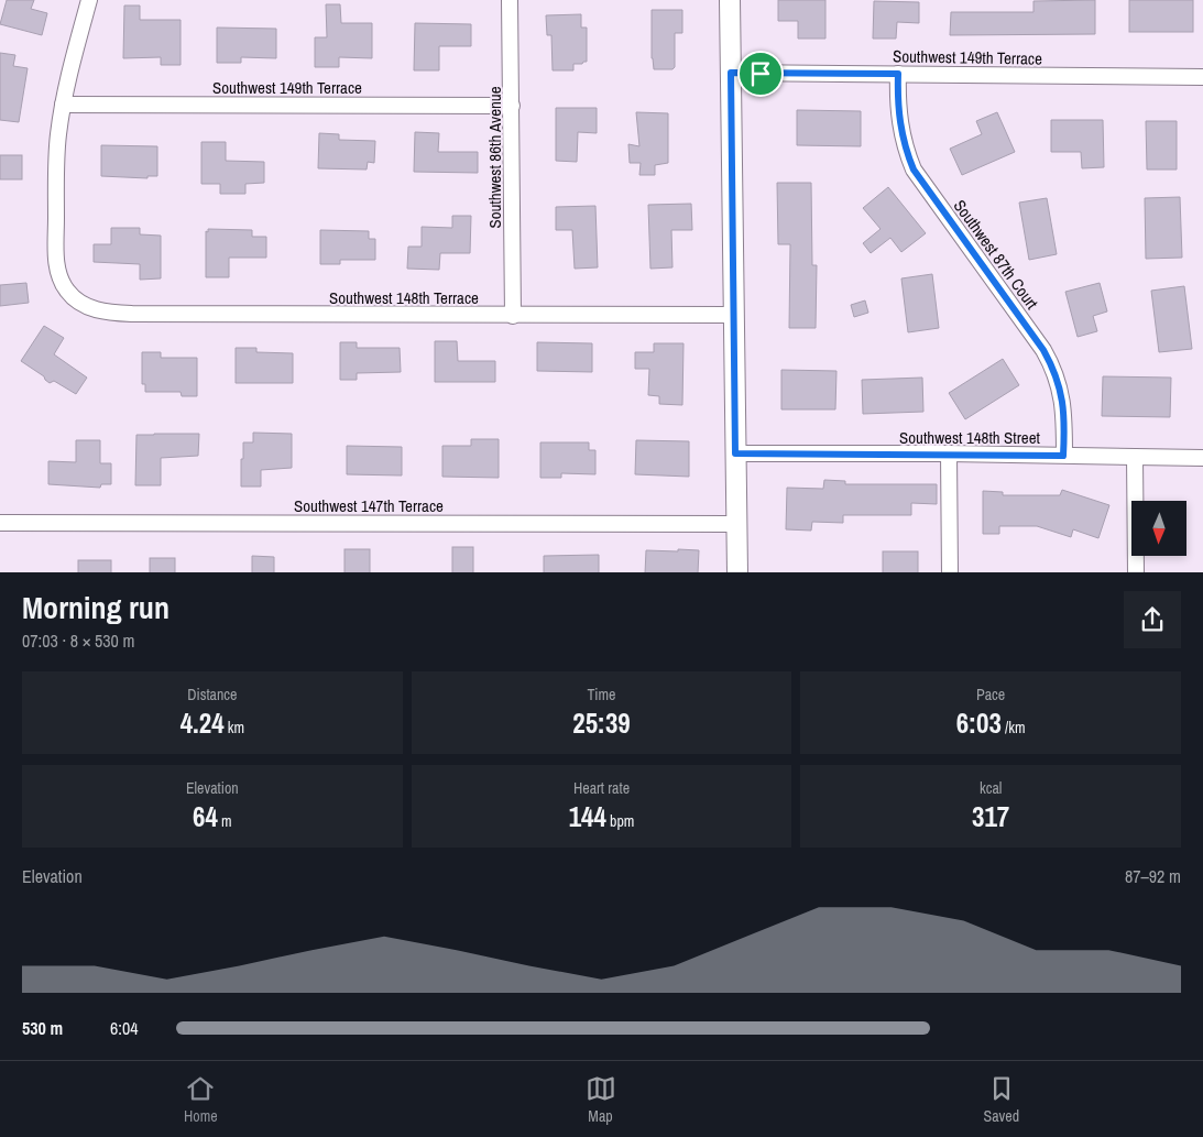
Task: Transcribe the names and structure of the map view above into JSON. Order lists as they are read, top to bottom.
{
  "streets": {
    "street": [
      "Southwest 149th Terrace",
      "Southwest 86th Avenue",
      "Southwest 87th Court",
      "Southwest 148th Terrace",
      "Southwest 148th Street",
      "Southwest 147th Terrace"
    ]
  },
  "crossings": [
    ["Southwest 149th Terrace", "Southwest 86th Avenue"],
    ["Southwest 149th Terrace", "Southwest 87th Court"],
    ["Southwest 149th Terrace", "Southwest 148th Terrace"],
    ["Southwest 86th Avenue", "Southwest 148th Terrace"],
    ["Southwest 87th Court", "Southwest 148th Street"]
  ],
  "north": "bottom",
  "page": {
    "heading": ["Morning run", "07:03 · 8 × 530 m"],
    "stats": [
      ["Distance", "4.24 km"],
      ["Time", "25:39"],
      ["Pace", "6:03 /km"],
      ["Elevation", "64 m"],
      ["Heart rate", "144 bpm"],
      ["kcal", "317"]
    ],
    "chart": ["Elevation", "87–92 m"],
    "list": [
      {
        "name": "530 m",
        "note": "6:04"
      }
    ],
    "tabs": ["Home", "Map", "Saved"]
  }
}
